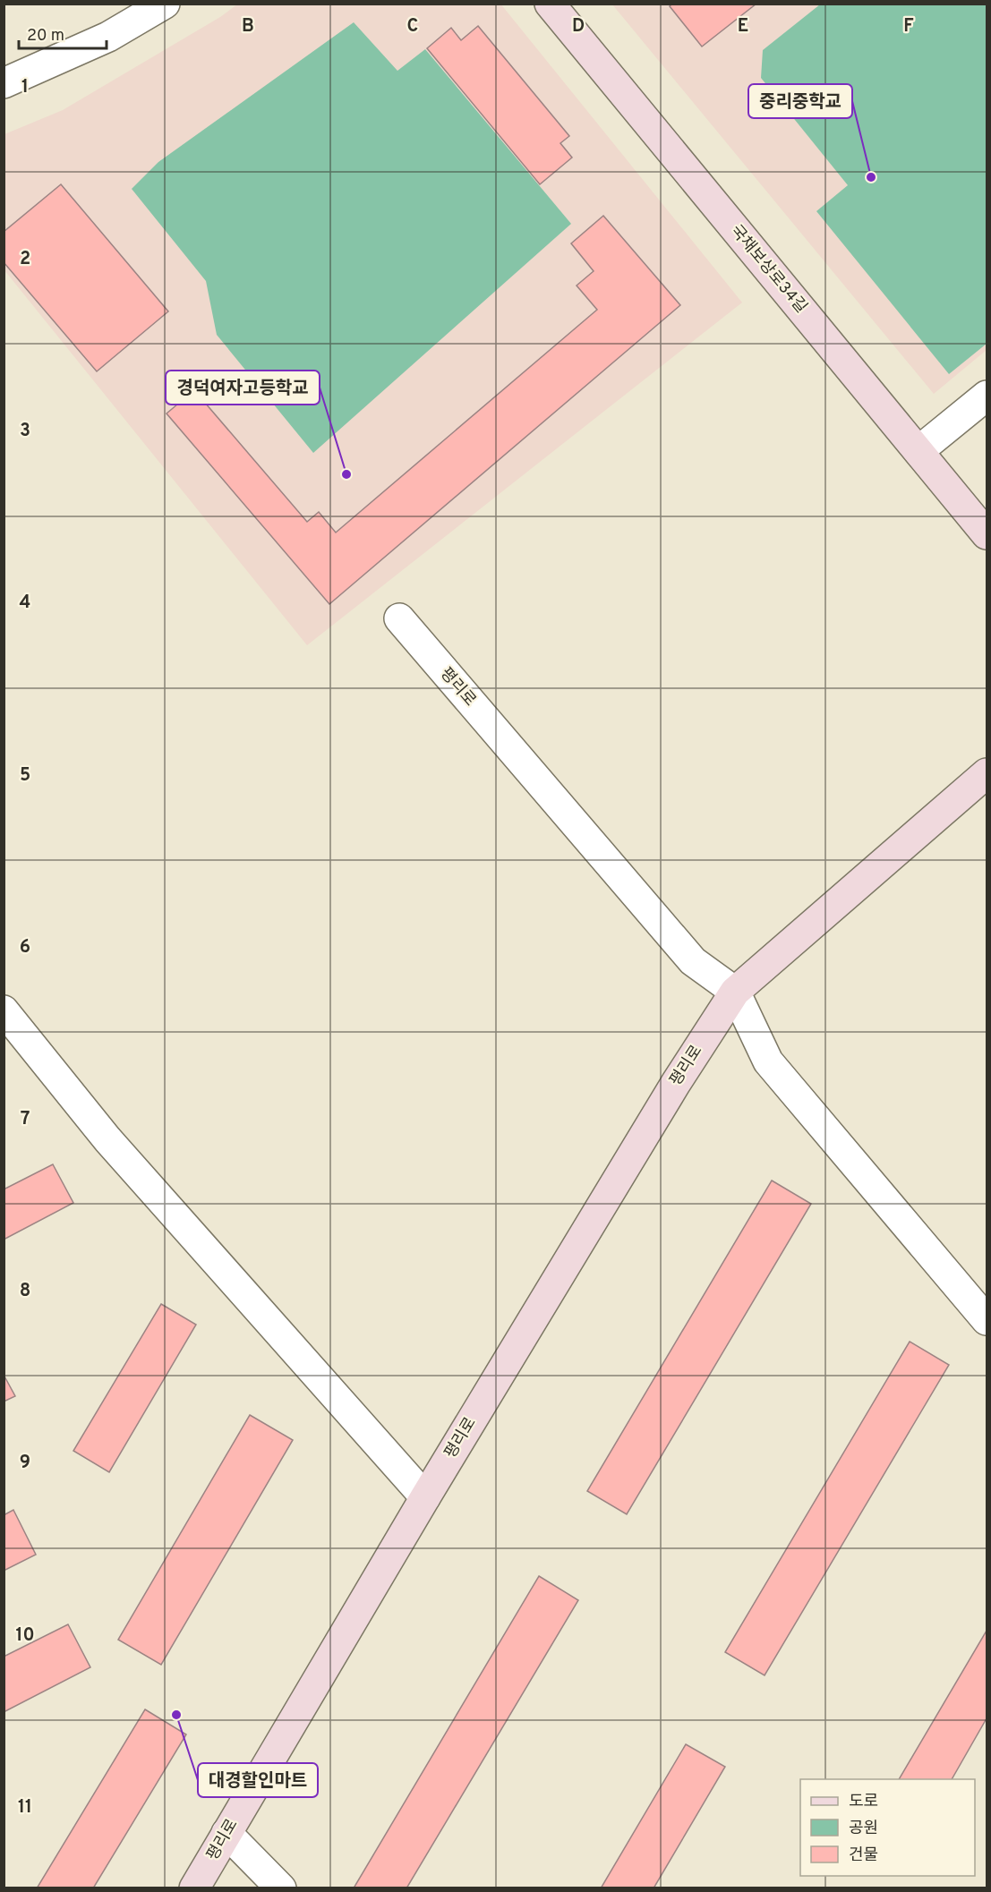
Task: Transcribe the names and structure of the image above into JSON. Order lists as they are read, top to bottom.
{
  "streets": {
    "main road": ["국채보상로34길", "평리로"]
  },
  "places": ["중리중학교", "경덕여자고등학교", "대경할인마트"],
  "legend": ["도로", "공원", "건물"],
  "scale_bar": "20 m",
  "grid": {
    "columns": [
      "B",
      "C",
      "D",
      "E",
      "F"
    ],
    "rows": [
      "1",
      "2",
      "3",
      "4",
      "5",
      "6",
      "7",
      "8",
      "9",
      "10",
      "11"
    ]
  }
}
